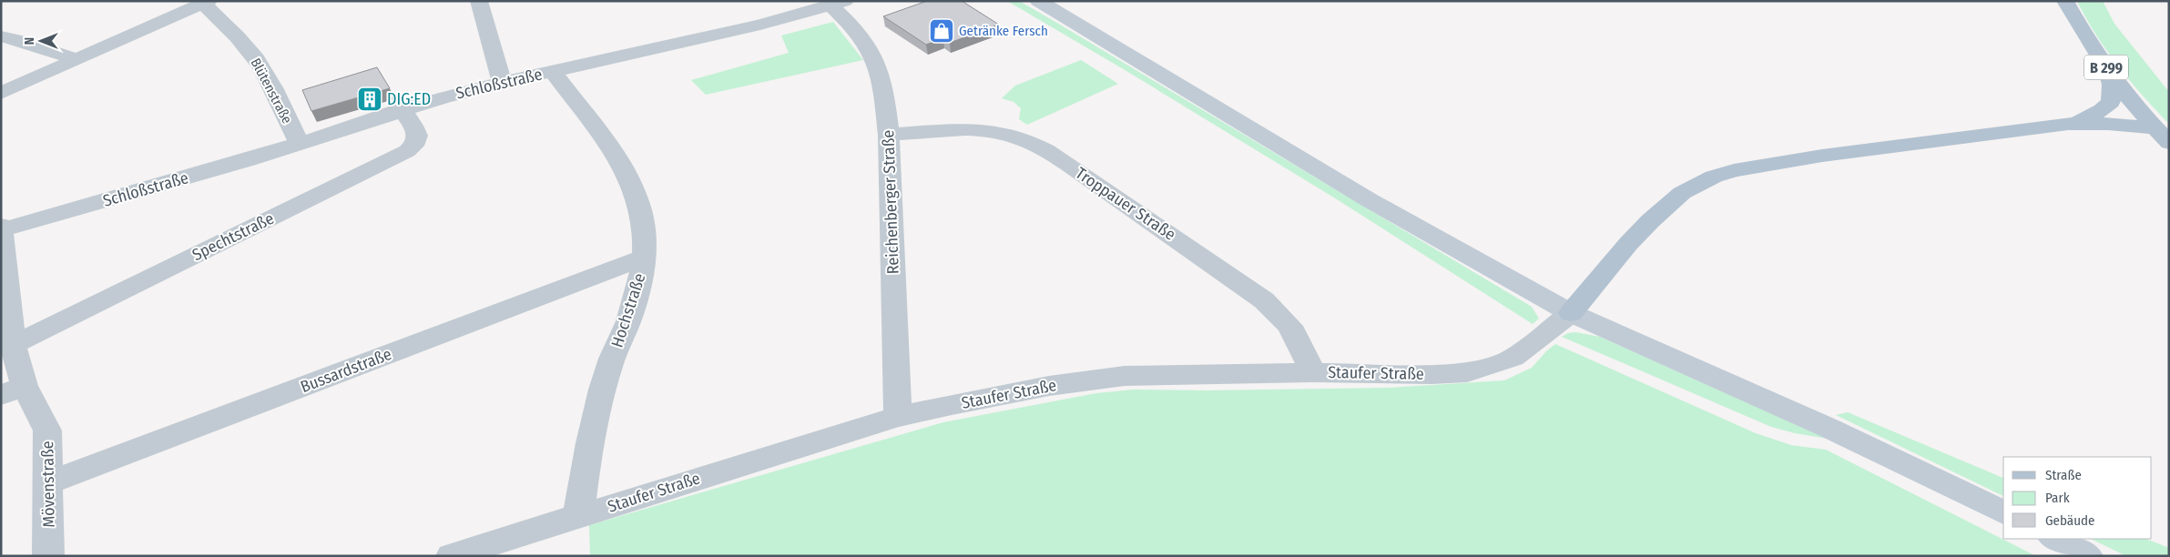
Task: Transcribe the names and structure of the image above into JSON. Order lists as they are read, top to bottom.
{
  "streets": {
    "main road": ["B 299"],
    "street": [
      "Schloßstraße",
      "Blütenstraße",
      "Reichenberger Straße",
      "Troppauer Straße",
      "Spechtstraße",
      "Hochstraße",
      "Bussardstraße",
      "Staufer Straße",
      "Mövenstraße"
    ]
  },
  "crossings": [
    ["Schloßstraße", "Blütenstraße"],
    ["Schloßstraße", "Reichenberger Straße"],
    ["Schloßstraße", "Spechtstraße"],
    ["Schloßstraße", "Hochstraße"],
    ["Schloßstraße", "Mövenstraße"],
    ["Reichenberger Straße", "Troppauer Straße"],
    ["Reichenberger Straße", "Staufer Straße"],
    ["Troppauer Straße", "Staufer Straße"],
    ["Spechtstraße", "Mövenstraße"],
    ["Hochstraße", "Bussardstraße"],
    ["Hochstraße", "Staufer Straße"],
    ["Bussardstraße", "Mövenstraße"]
  ],
  "places": {
    "shop": ["Getränke Fersch"],
    "building": ["DIG:ED"]
  },
  "legend": ["Straße", "Park", "Gebäude"],
  "north": "left"
}
